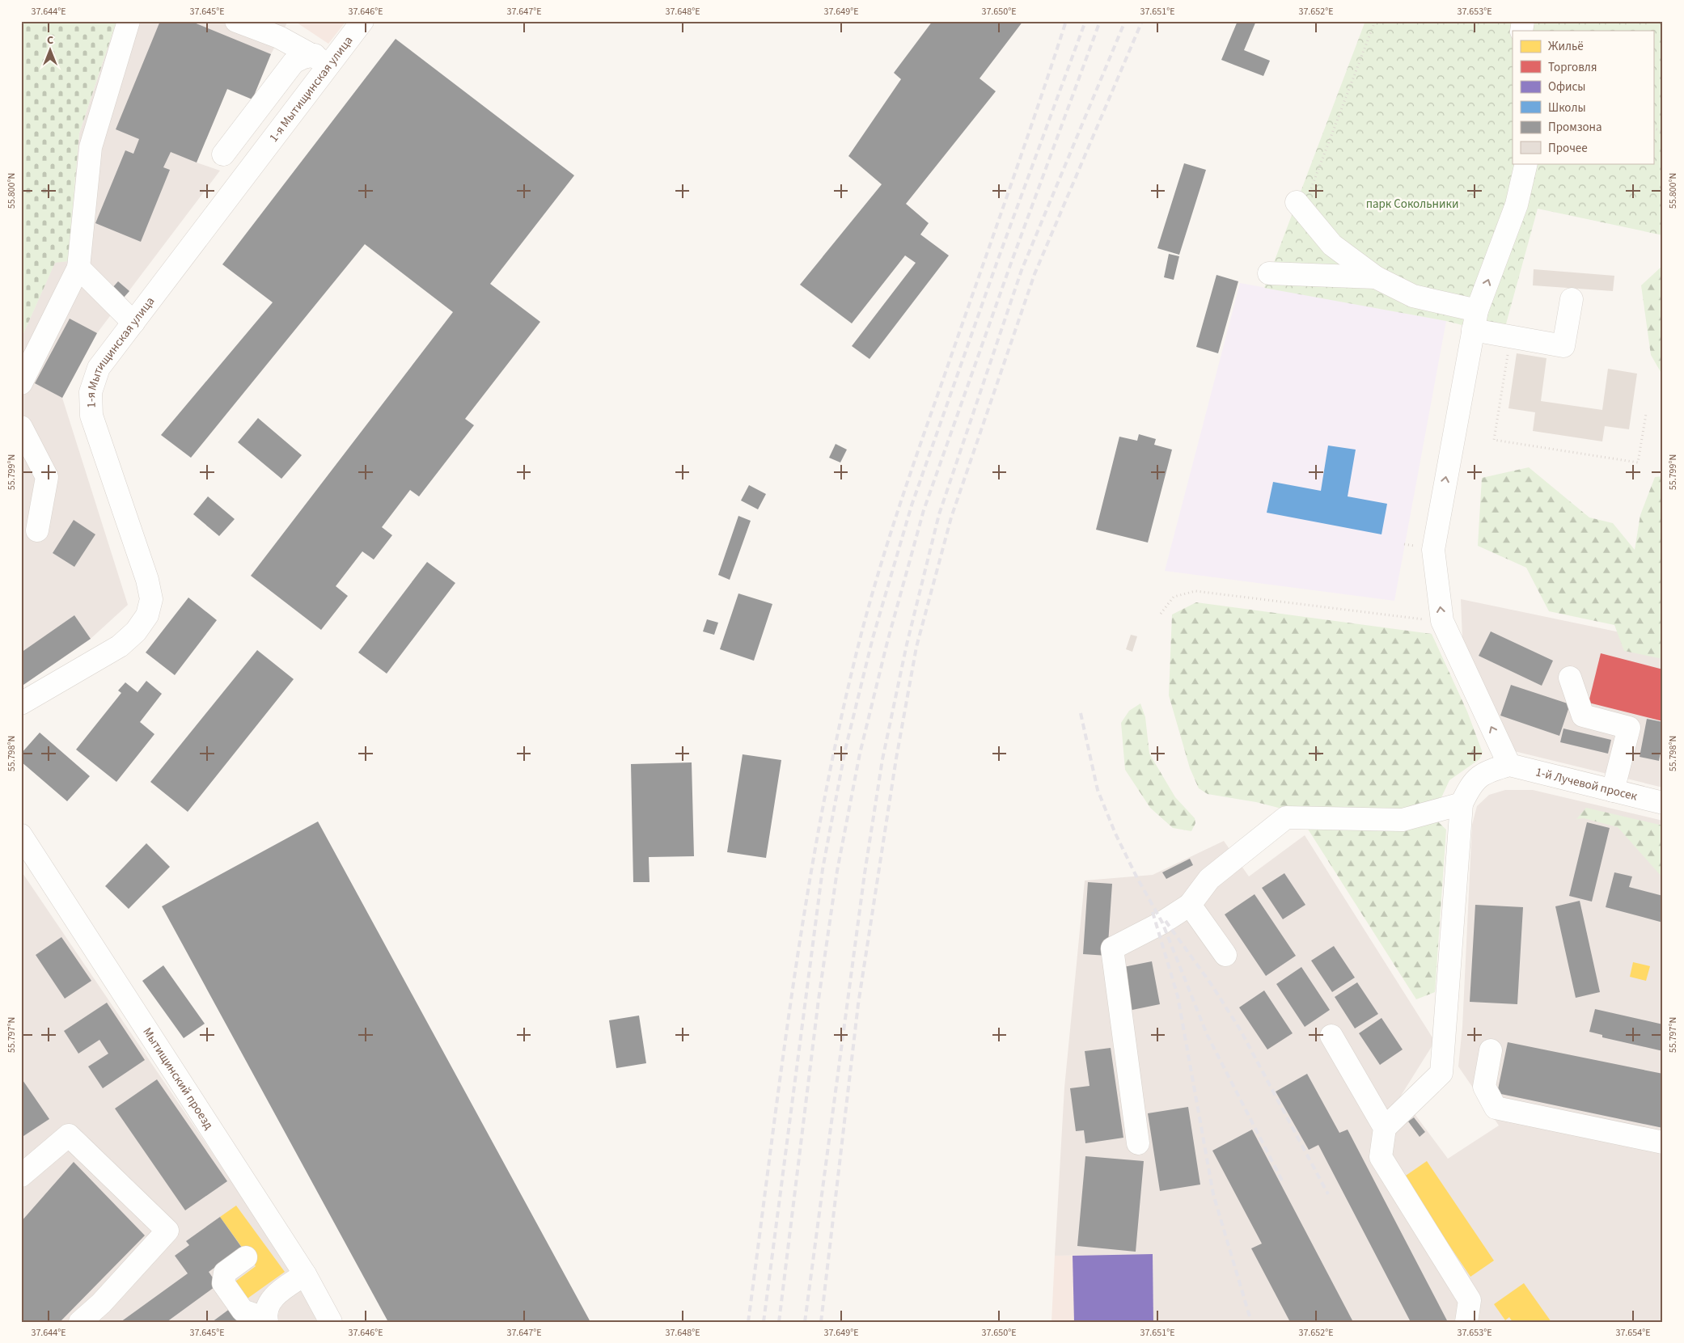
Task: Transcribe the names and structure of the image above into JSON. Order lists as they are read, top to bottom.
{
  "streets": {
    "street": ["1-я Мытищинская улица", "1-й Лучевой просек", "Мытищинский проезд"]
  },
  "parks": ["парк Сокольники"],
  "legend": [
    "Жильё",
    "Торговля",
    "Офисы",
    "Школы",
    "Промзона",
    "Прочее"
  ],
  "north": "top",
  "coordinates": [
    "37.644°E",
    "37.645°E",
    "37.646°E",
    "37.647°E",
    "37.648°E",
    "37.649°E",
    "37.650°E",
    "37.651°E",
    "37.652°E",
    "37.653°E",
    "55.800°N",
    "55.799°N",
    "55.798°N",
    "55.797°N",
    "37.654°E"
  ]
}
